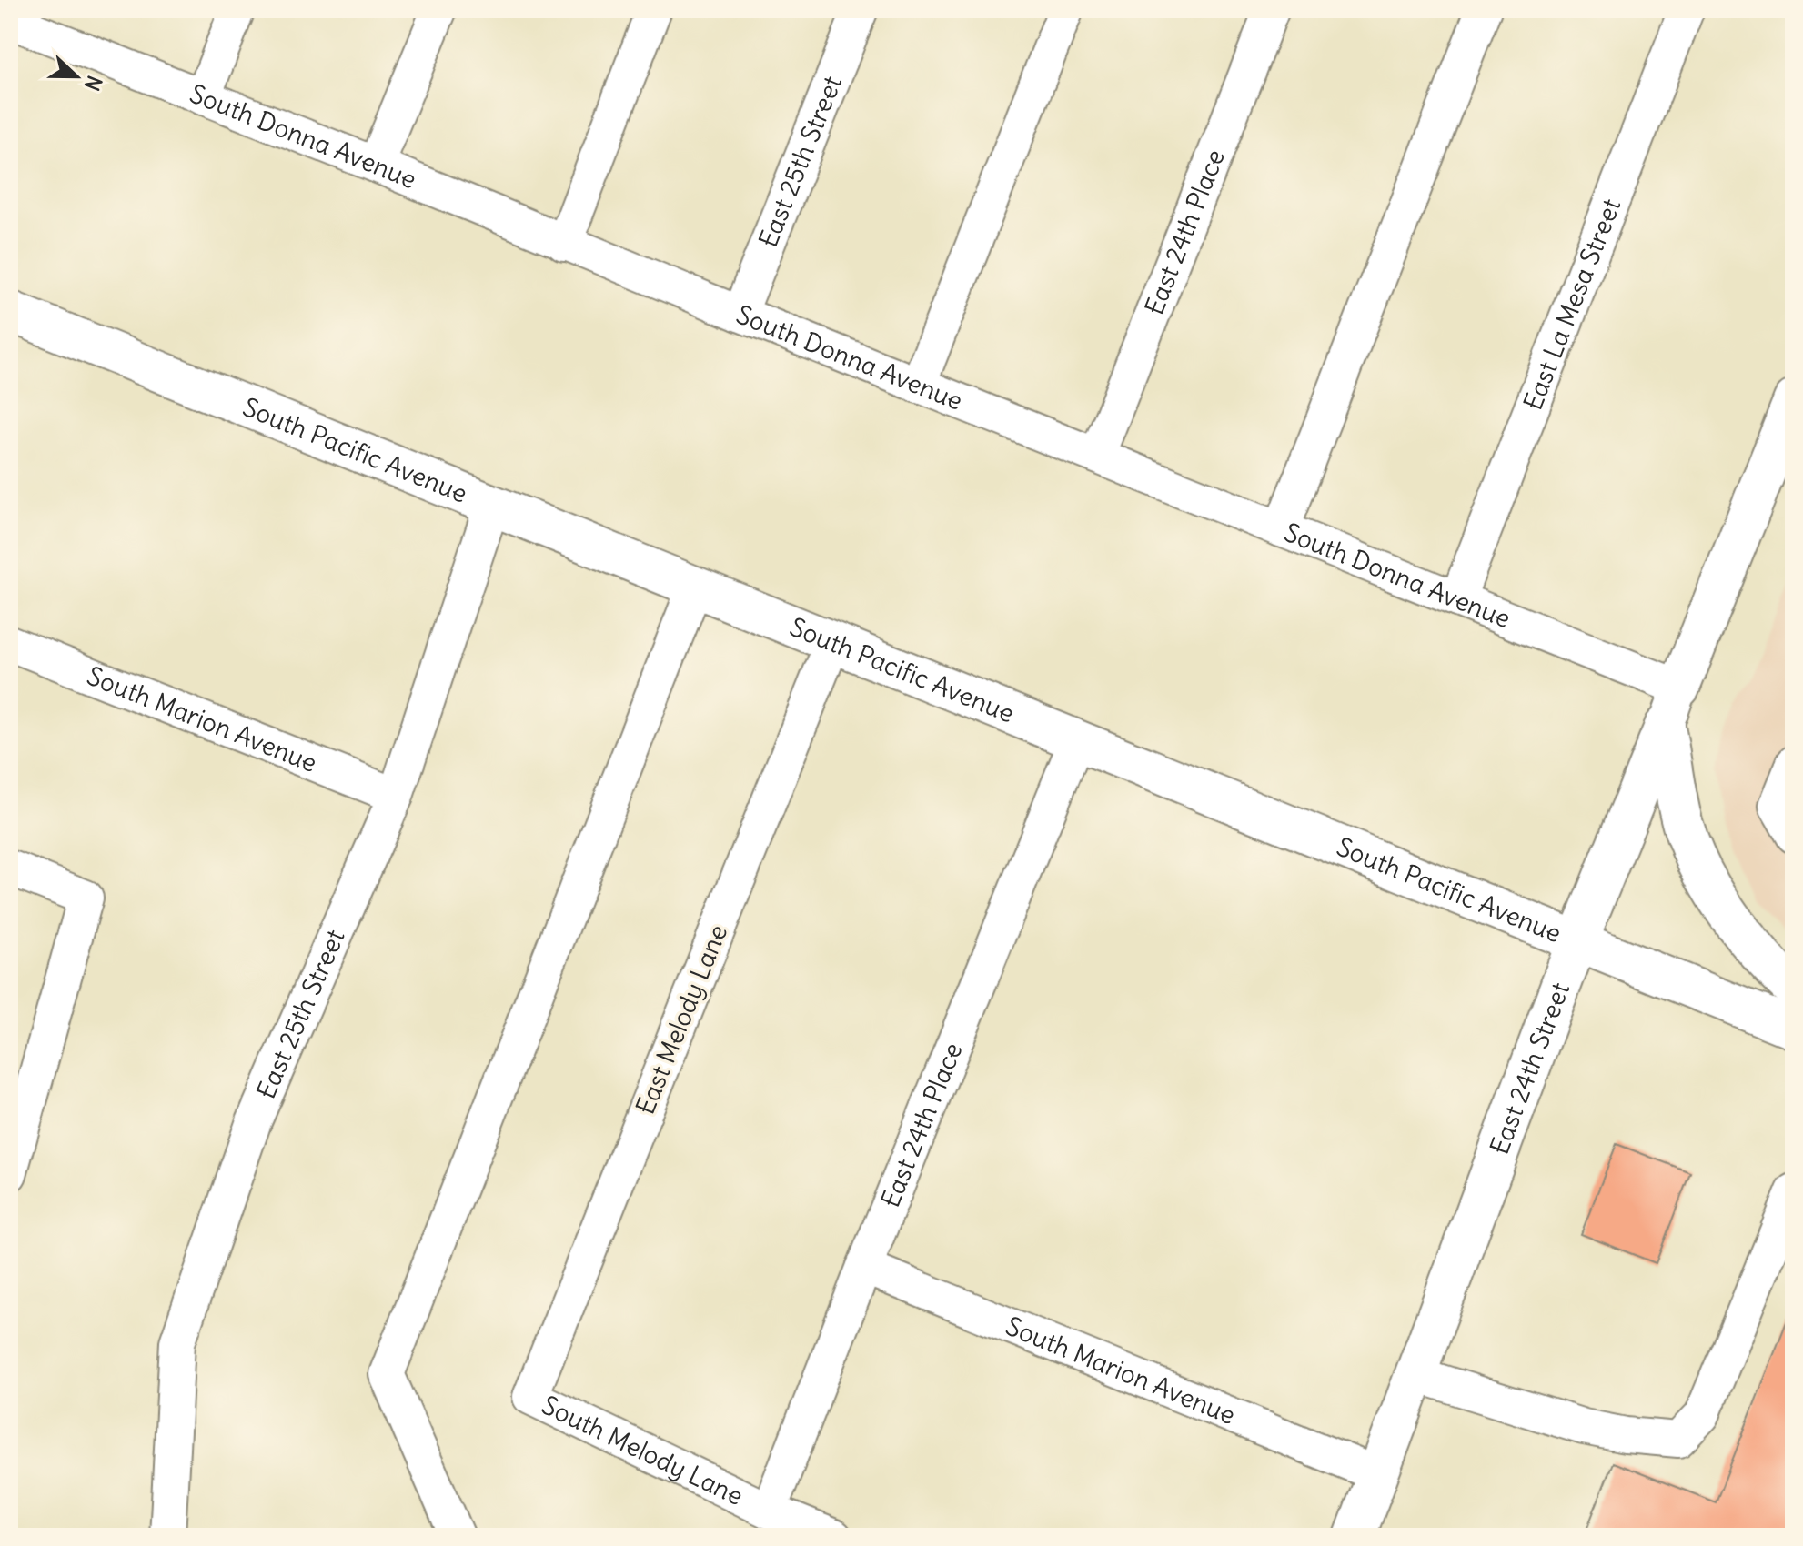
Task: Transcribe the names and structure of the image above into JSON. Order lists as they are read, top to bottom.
{
  "streets": {
    "main road": ["South Pacific Avenue", "East 24th Street"],
    "street": [
      "South Donna Avenue",
      "East 25th Street",
      "East 24th Place",
      "East La Mesa Street",
      "South Marion Avenue",
      "East Melody Lane",
      "South Melody Lane"
    ]
  },
  "crossings": [
    ["South Donna Avenue", "East 25th Street"],
    ["South Donna Avenue", "East 24th Place"],
    ["South Donna Avenue", "East La Mesa Street"],
    ["South Donna Avenue", "East 24th Street"],
    ["East 25th Street", "South Pacific Avenue"],
    ["East 25th Street", "South Marion Avenue"],
    ["East 24th Place", "South Pacific Avenue"],
    ["East 24th Place", "South Marion Avenue"],
    ["East 24th Place", "South Melody Lane"],
    ["South Pacific Avenue", "East Melody Lane"],
    ["South Pacific Avenue", "East 24th Street"],
    ["South Marion Avenue", "East 24th Street"],
    ["East Melody Lane", "South Melody Lane"]
  ],
  "north": "right"
}
